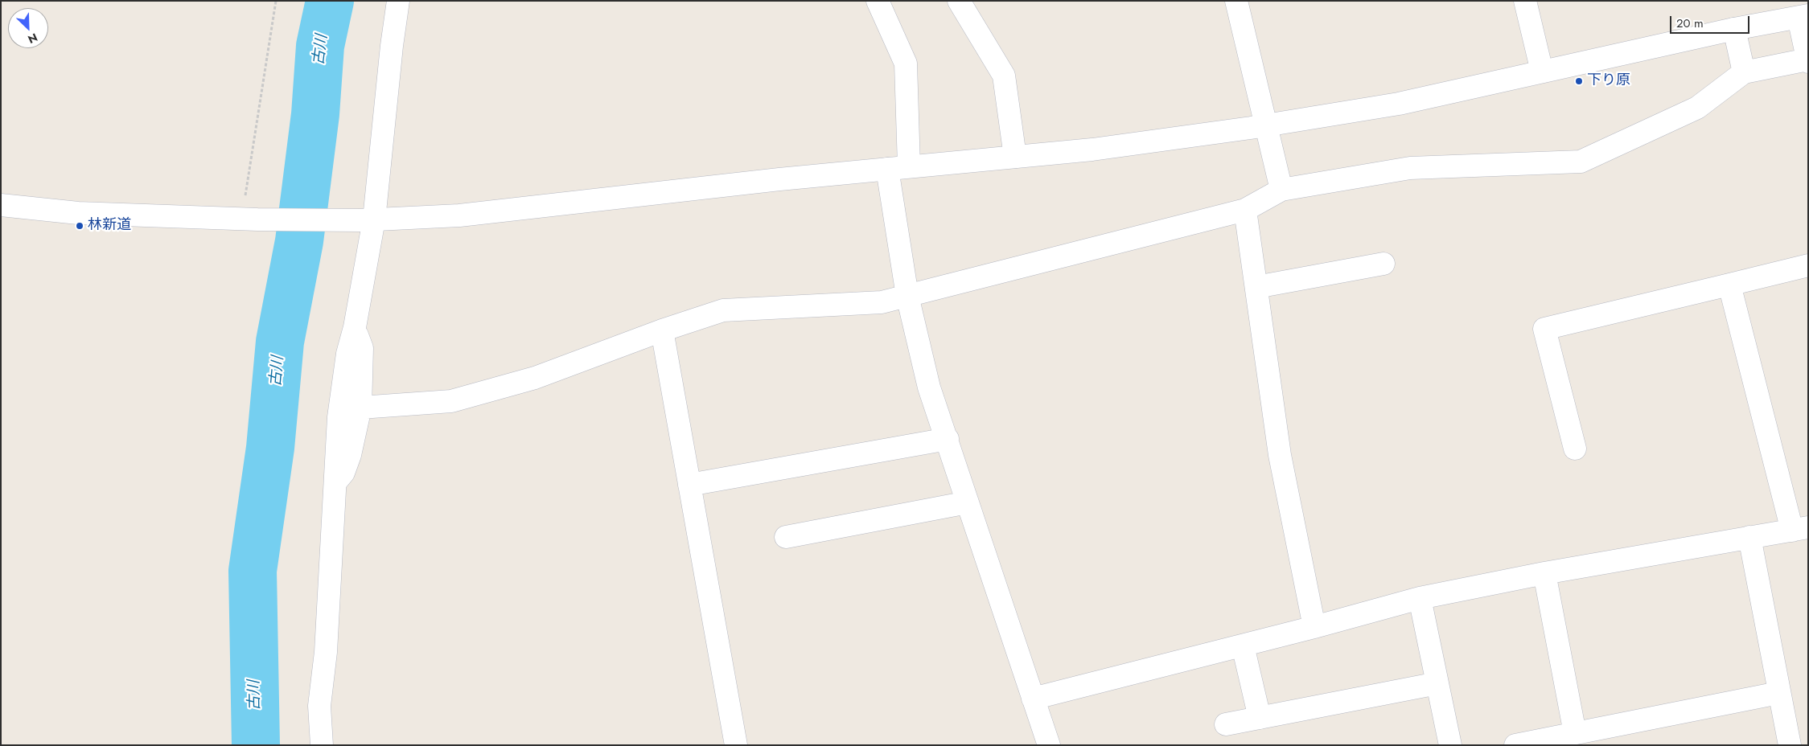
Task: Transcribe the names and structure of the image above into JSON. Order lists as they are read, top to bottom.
{
  "water": ["古川"],
  "places": ["下り原", "林新道"],
  "scale_bar": "20 m",
  "north": "bottom right"
}
